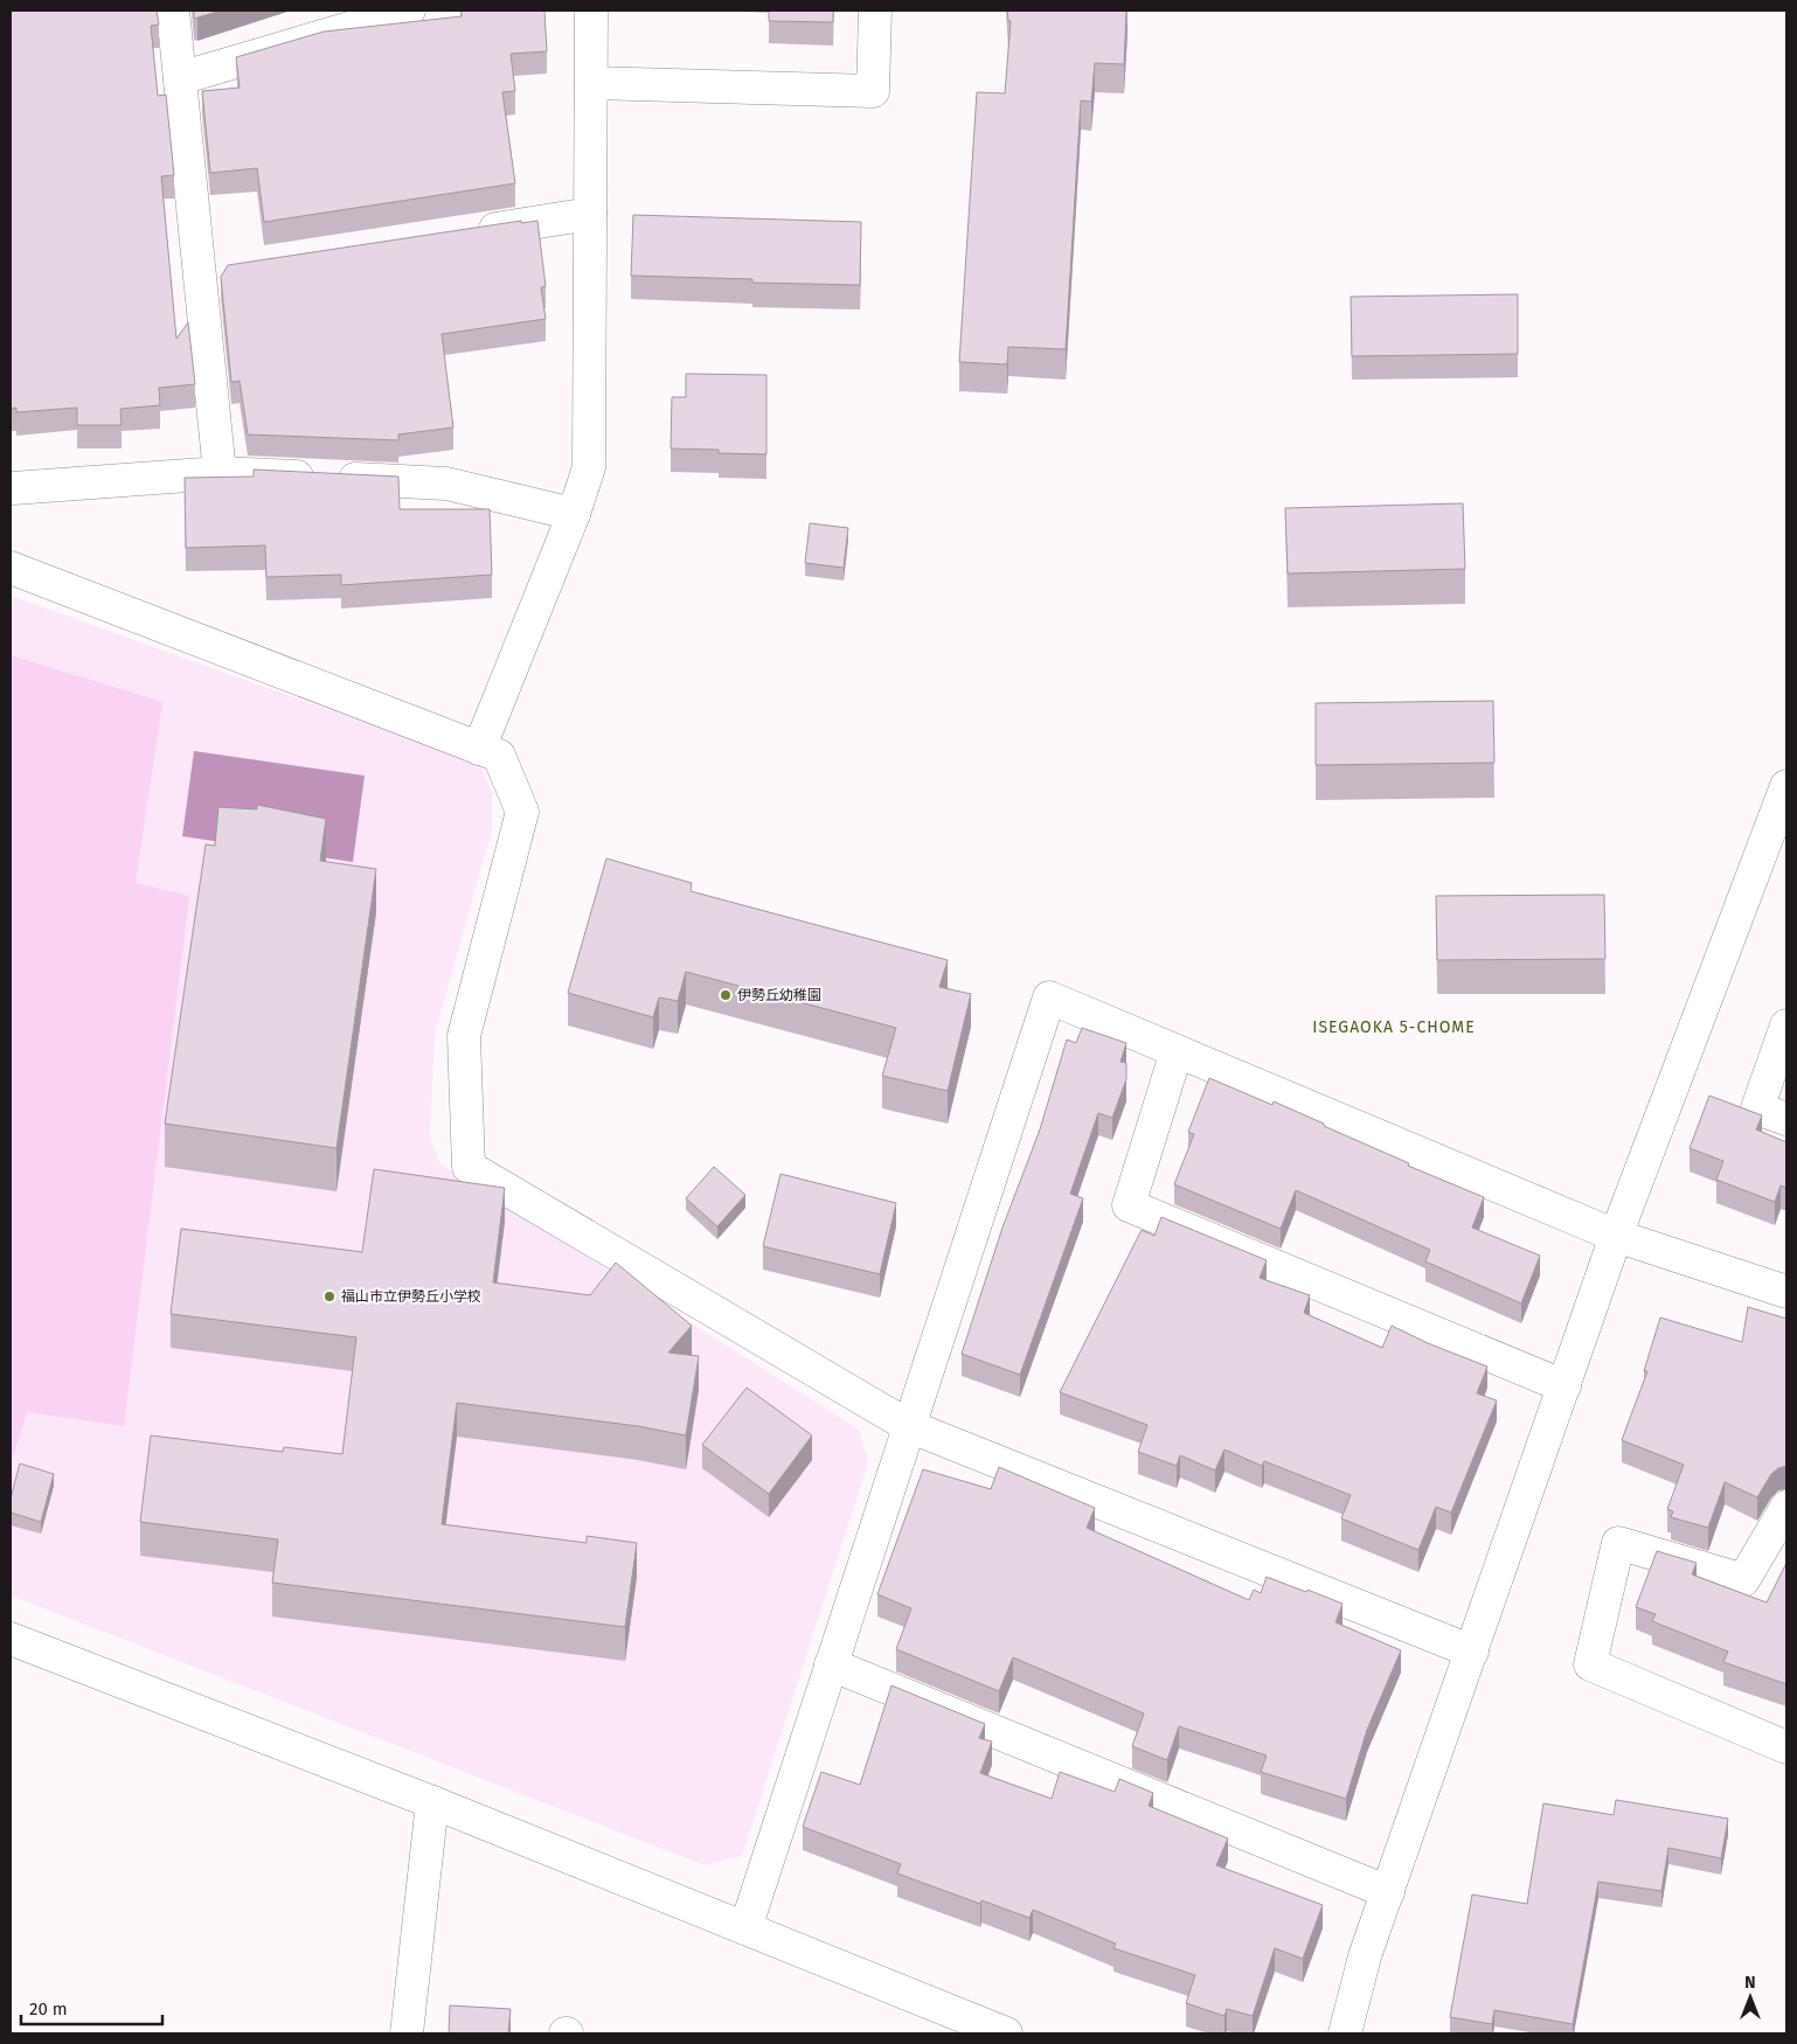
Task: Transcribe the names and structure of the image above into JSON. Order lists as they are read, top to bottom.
{
  "districts": ["ISEGAOKA 5-CHOME"],
  "places": ["伊勢丘幼稚園", "福山市立伊勢丘小学校"],
  "scale_bar": "20 m",
  "north": "top"
}
